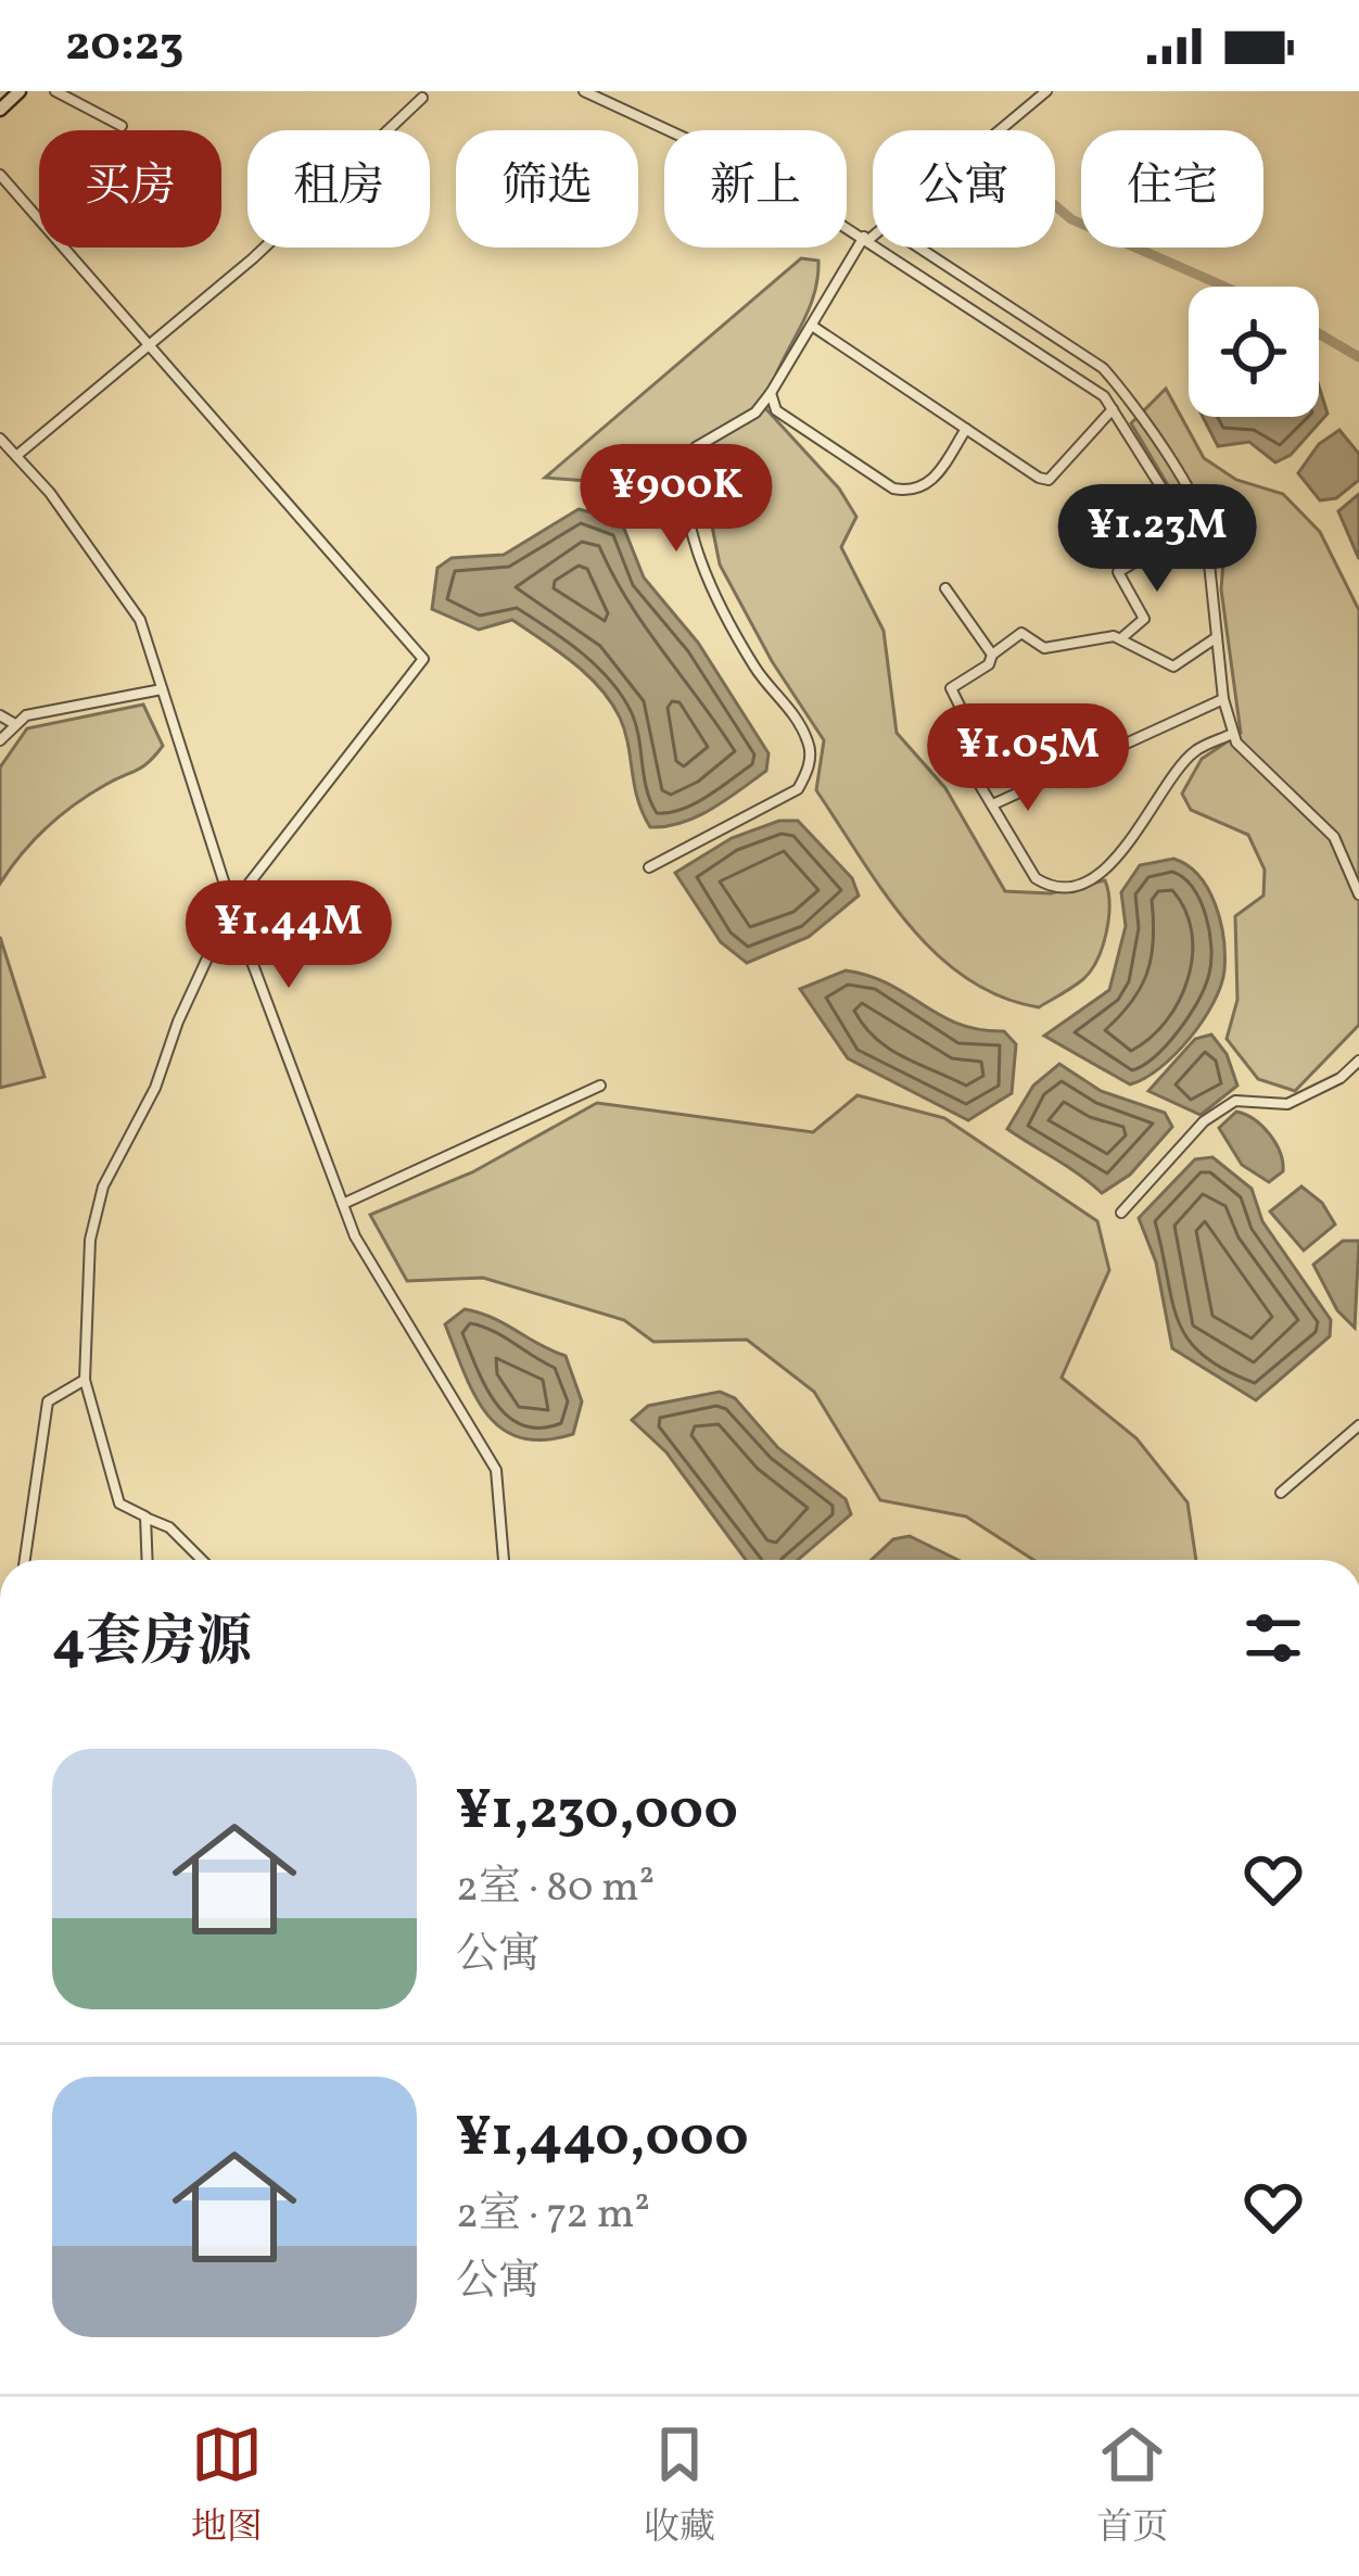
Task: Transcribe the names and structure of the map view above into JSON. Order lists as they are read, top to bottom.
{
  "page": {
    "status": "20:23",
    "chip": [
      "买房",
      "租房",
      "筛选",
      "新上",
      "公寓",
      "住宅"
    ],
    "price": [
      "¥900K",
      "¥1.23M",
      "¥1.05M",
      "¥1.44M"
    ],
    "heading": "4套房源",
    "list": [
      {
        "name": "¥1,230,000",
        "note": "2室 · 80 m² · 公寓"
      },
      {
        "name": "¥1,440,000",
        "note": "2室 · 72 m² · 公寓"
      }
    ],
    "tabs": ["地图", "收藏", "首页"]
  }
}
